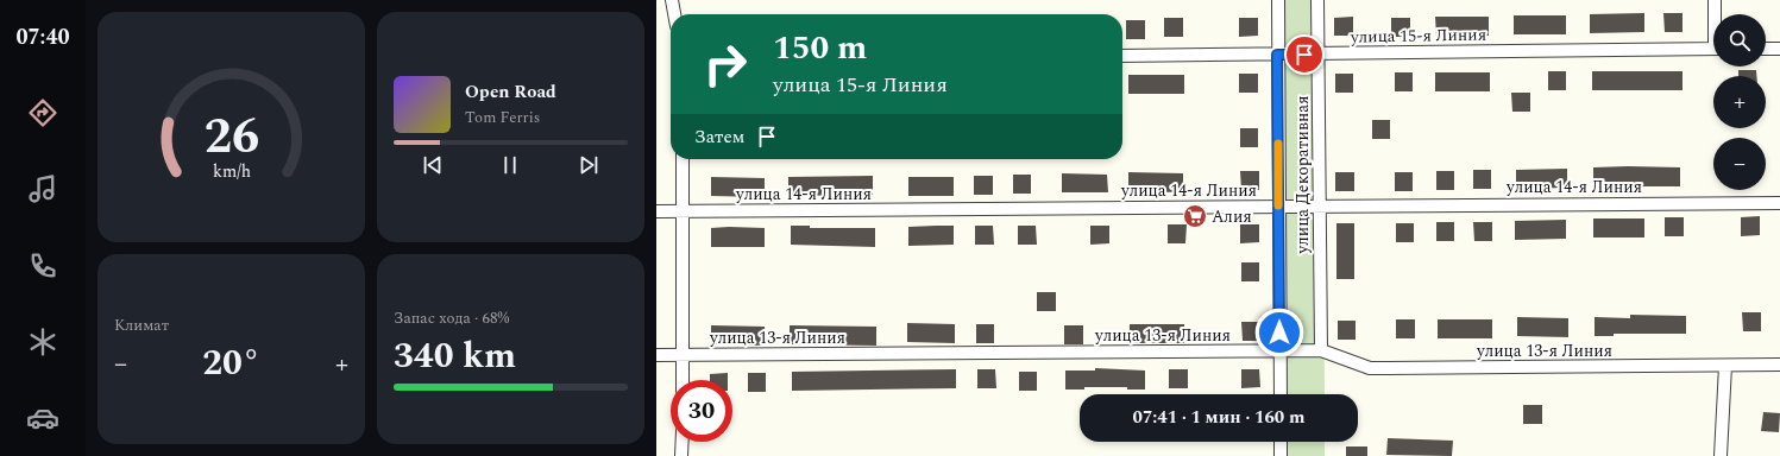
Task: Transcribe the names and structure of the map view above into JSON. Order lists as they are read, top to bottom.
{
  "streets": {
    "street": [
      "улица 15-я Линия",
      "улица Декоративная",
      "улица 14-я Линия",
      "улица 13-я Линия"
    ]
  },
  "crossings": [
    ["улица 15-я Линия", "улица Декоративная"],
    ["улица Декоративная", "улица 14-я Линия"],
    ["улица Декоративная", "улица 13-я Линия"]
  ],
  "places": {
    "supermarket": ["Алия"]
  },
  "page": {
    "tabs": "07:40",
    "map_buttons": ["+", "−"],
    "turn": ["150 m", "улица 15-я Линия"],
    "song": ["Open Road", "Tom Ferris"],
    "then": "Затем",
    "tile": [
      "Климат",
      ["Запас хода · 68%", "340 km"]
    ],
    "heat": ["−", "20°", "+"],
    "limit": "30",
    "trip": "07:41 · 1 мин · 160 m",
    "gauge": ["26", "km/h"]
  }
}
